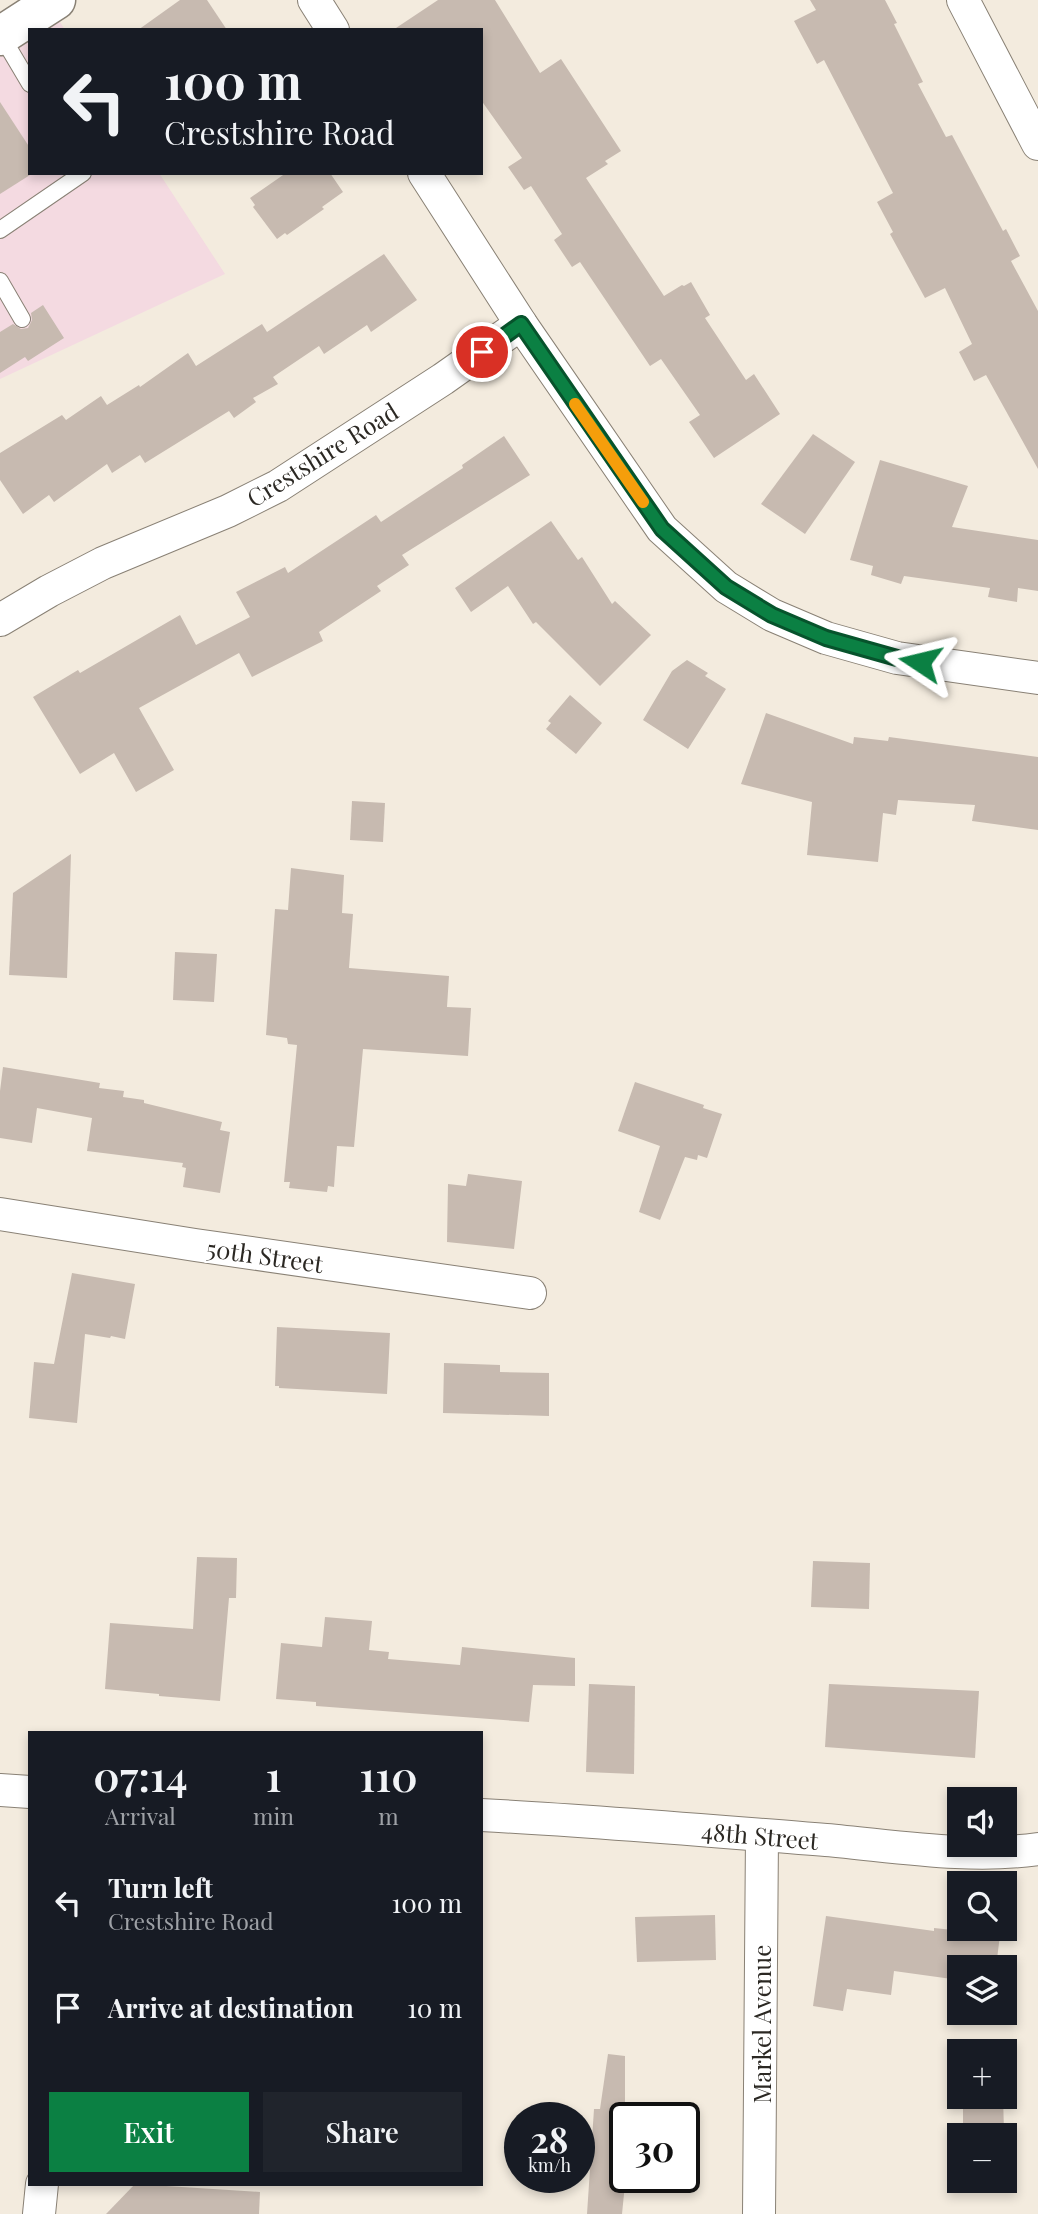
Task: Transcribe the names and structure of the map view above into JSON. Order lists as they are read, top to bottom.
{
  "streets": {
    "street": [
      "Crestshire Road",
      "50th Street",
      "48th Street",
      "Markel Avenue"
    ]
  },
  "crossings": [
    ["48th Street", "Markel Avenue"]
  ],
  "page": {
    "turn": ["100 m", "Crestshire Road"],
    "eta": [
      "07:14",
      "Arrival",
      "1",
      "min",
      "110",
      "m"
    ],
    "map_buttons": ["+", "−"],
    "list": [
      {
        "name": "Turn left",
        "note": "Crestshire Road",
        "value": "100 m"
      },
      {
        "name": "Arrive at destination",
        "value": "10 m"
      }
    ],
    "buttons": ["Exit", "Share"],
    "speed": "28 km/h",
    "limit": "30"
  }
}
